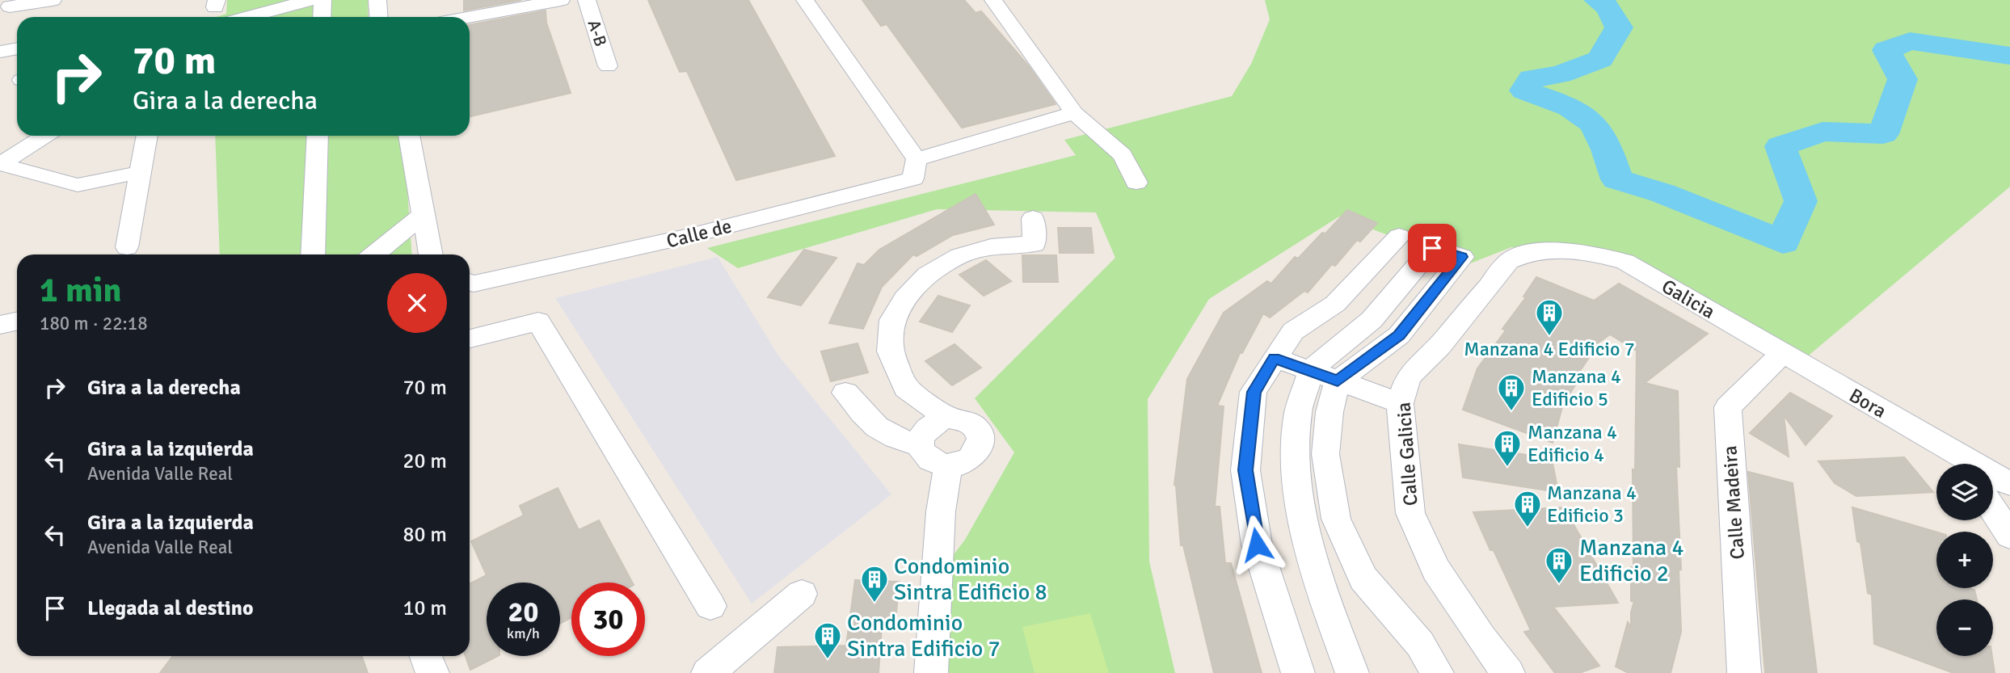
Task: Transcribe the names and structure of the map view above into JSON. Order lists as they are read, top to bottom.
{
  "streets": {
    "street": [
      "A-B",
      "Calle de",
      "Galicia",
      "Bora",
      "Calle Galicia",
      "Calle Madeira"
    ]
  },
  "crossings": [
    ["Galicia", "Bora"],
    ["Galicia", "Calle Galicia"],
    ["Galicia", "Calle Madeira"],
    ["Bora", "Calle Madeira"]
  ],
  "places": {
    "building": [
      "Manzana 4 Edificio 7",
      "Manzana 4 Edificio 5",
      "Manzana 4 Edificio 4",
      "Manzana 4 Edificio 3",
      "Manzana 4 Edificio 2",
      "Condominio Sintra Edificio 8",
      "Condominio Sintra Edificio 7"
    ]
  },
  "page": {
    "turn": ["70 m", "Gira a la derecha"],
    "heading": ["1 min", "180 m · 22:18"],
    "list": [
      {
        "name": "Gira a la derecha",
        "value": "70 m"
      },
      {
        "name": "Gira a la izquierda",
        "note": "Avenida Valle Real",
        "value": "20 m"
      },
      {
        "name": "Gira a la izquierda",
        "note": "Avenida Valle Real",
        "value": "80 m"
      },
      {
        "name": "Llegada al destino",
        "value": "10 m"
      }
    ],
    "map_buttons": ["+", "−"],
    "speed": "20 km/h",
    "limit": "30"
  }
}
